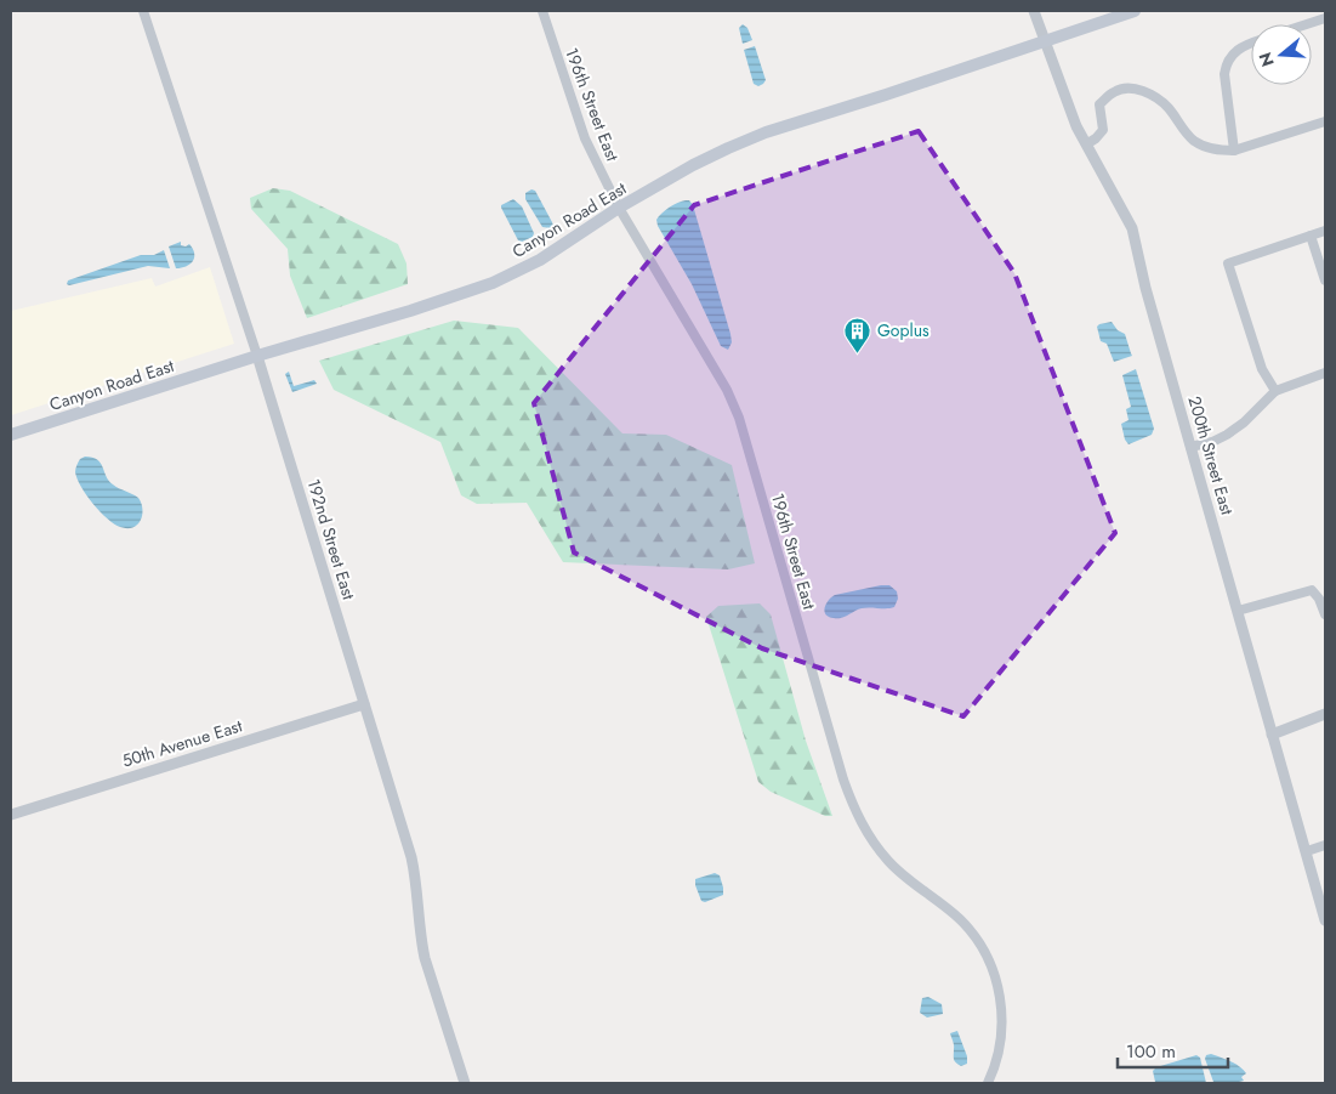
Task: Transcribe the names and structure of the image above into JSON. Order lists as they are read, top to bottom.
{
  "streets": {
    "main road": ["Canyon Road East"],
    "street": [
      "196th Street East",
      "200th Street East",
      "192nd Street East",
      "50th Avenue East"
    ]
  },
  "crossings": [
    ["196th Street East", "Canyon Road East"],
    ["Canyon Road East", "200th Street East"],
    ["Canyon Road East", "192nd Street East"],
    ["192nd Street East", "50th Avenue East"]
  ],
  "places": {
    "building": ["Goplus"]
  },
  "scale_bar": "100 m",
  "north": "left"
}
